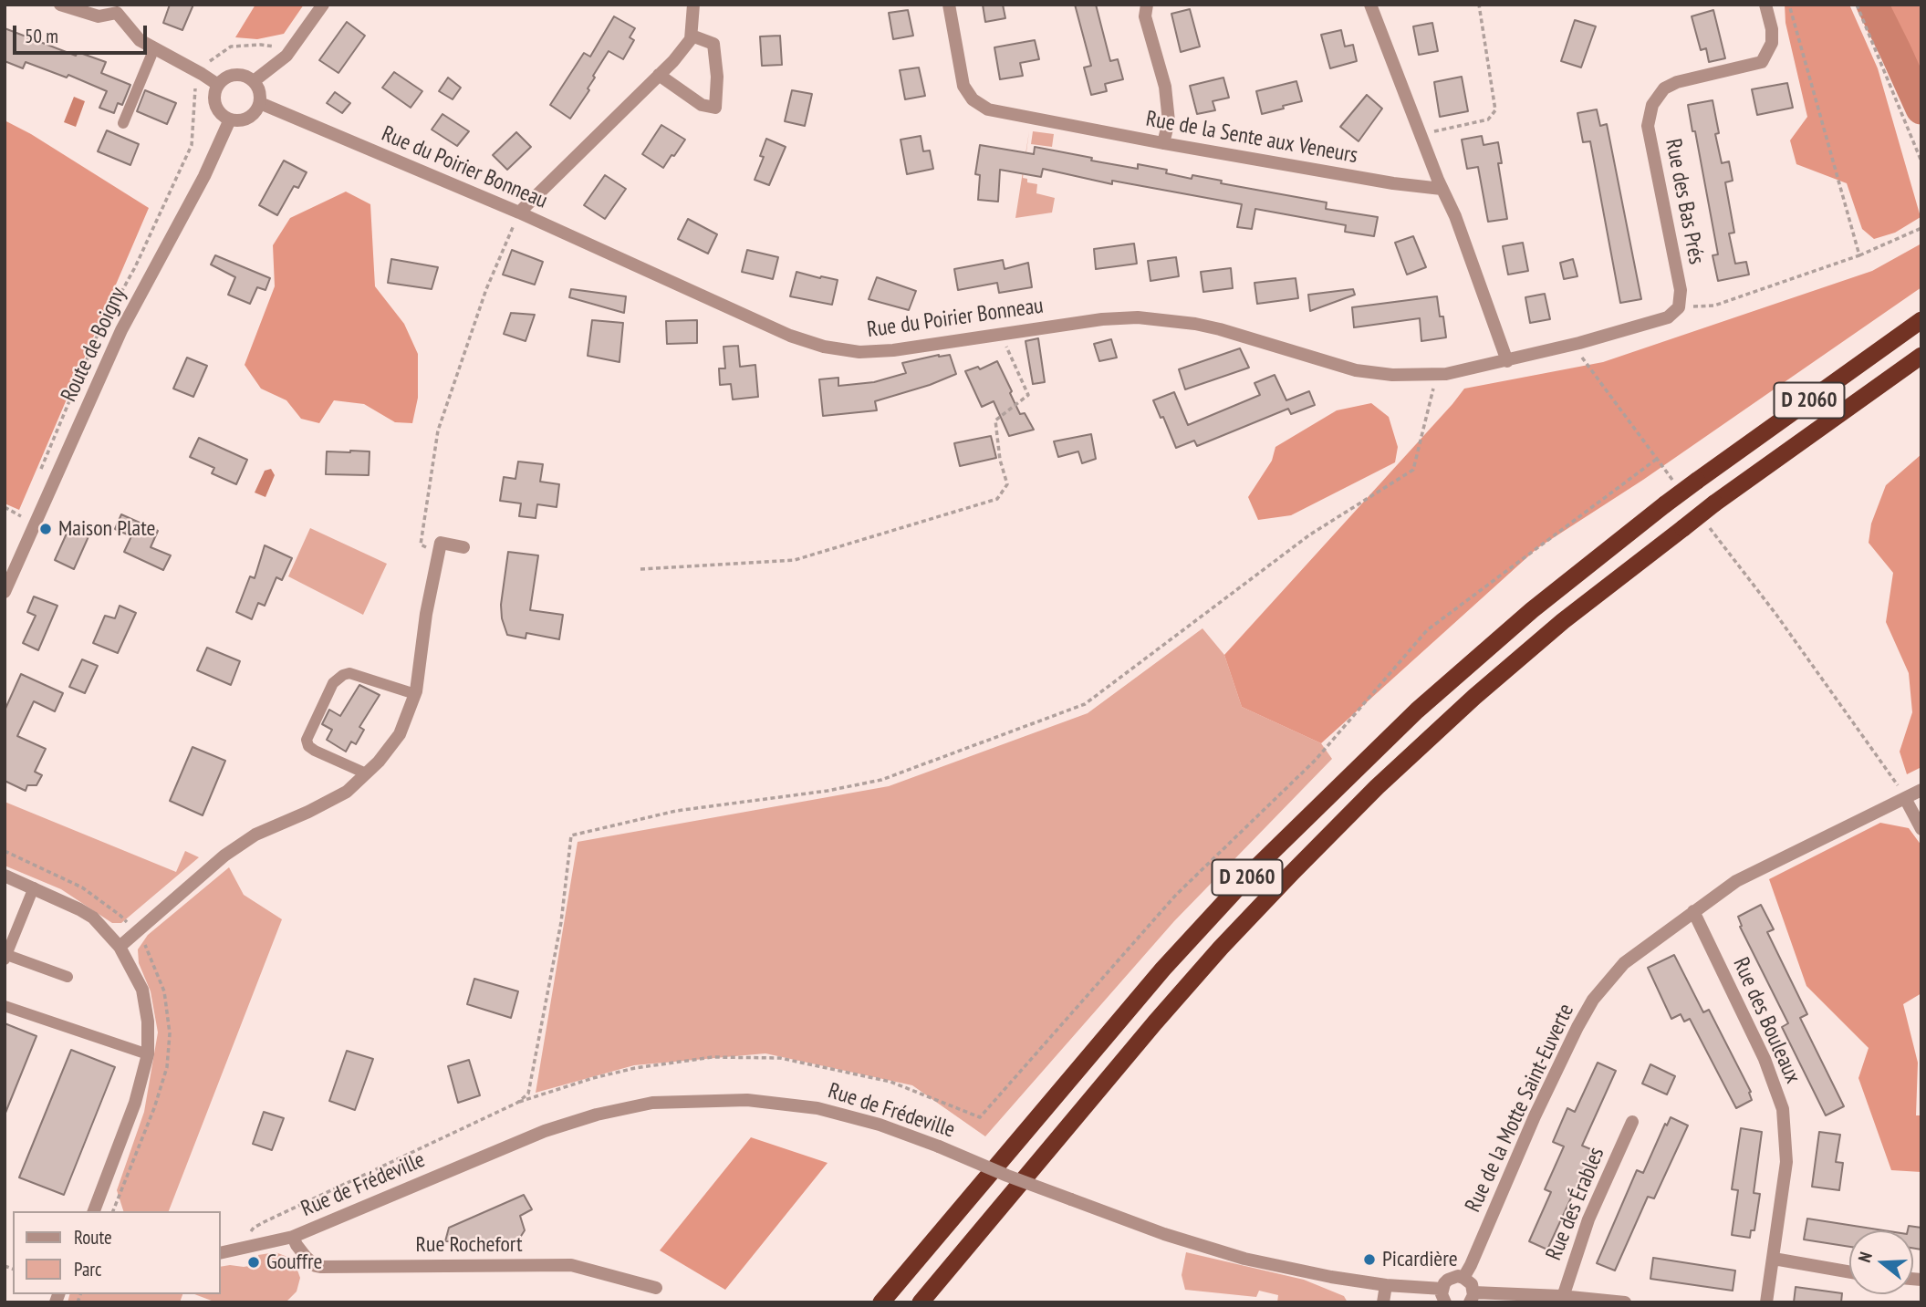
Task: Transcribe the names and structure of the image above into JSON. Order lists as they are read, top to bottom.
{
  "streets": {
    "highway": ["D 2060"],
    "street": [
      "Rue de la Sente aux Veneurs",
      "Rue du Poirier Bonneau",
      "Rue des Bas Prés",
      "Route de Boigny",
      "Rue des Bouleaux",
      "Rue de la Motte Saint-Euverte",
      "Rue de Frédeville",
      "Rue des Érables",
      "Rue Rochefort"
    ]
  },
  "crossings": [
    ["Rue du Poirier Bonneau", "Route de Boigny"],
    ["Rue des Bouleaux", "Rue de la Motte Saint-Euverte"],
    ["Rue de Frédeville", "Rue Rochefort"]
  ],
  "places": ["Maison Plate", "Picardière", "Gouffre"],
  "legend": ["Route", "Parc"],
  "scale_bar": "50 m",
  "north": "left"
}
